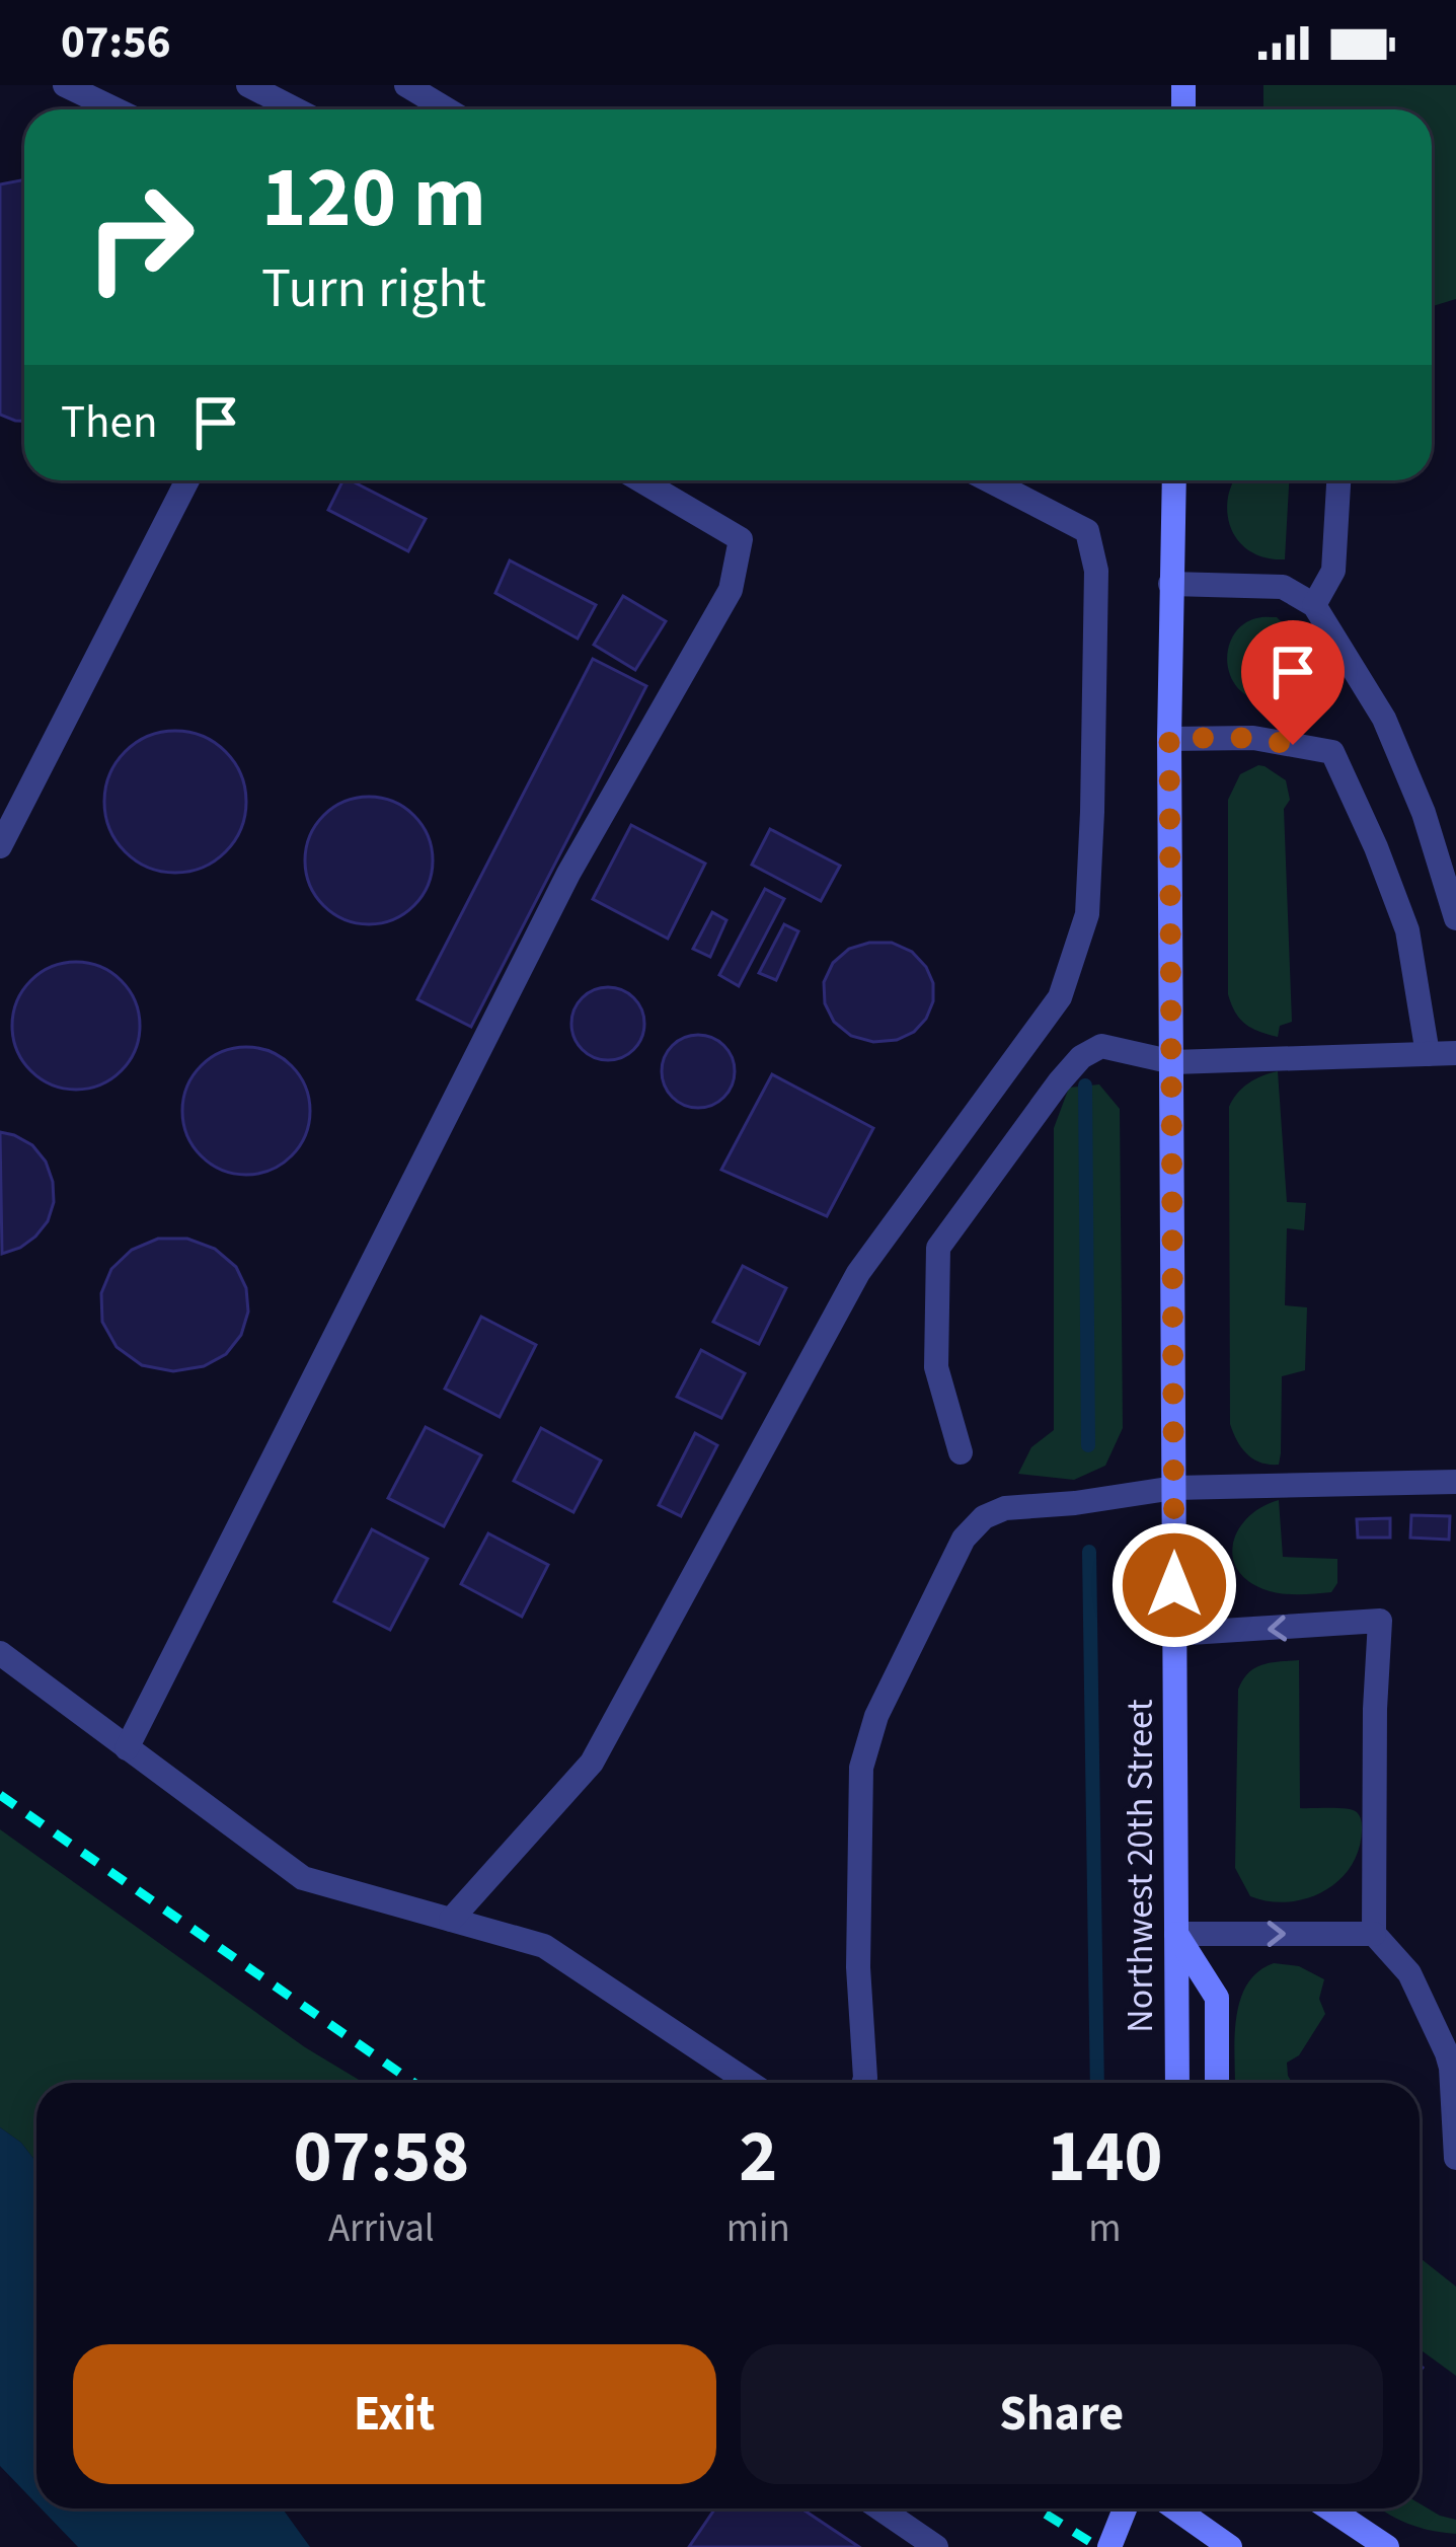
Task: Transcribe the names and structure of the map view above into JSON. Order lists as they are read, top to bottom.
{
  "streets": {
    "street": ["Northwest 20th Street"]
  },
  "page": {
    "status": "07:56",
    "turn": ["120 m", "Turn right"],
    "then": "Then",
    "eta": [
      "07:58",
      "Arrival",
      "2",
      "min",
      "140",
      "m"
    ],
    "buttons": ["Exit", "Share"]
  }
}
